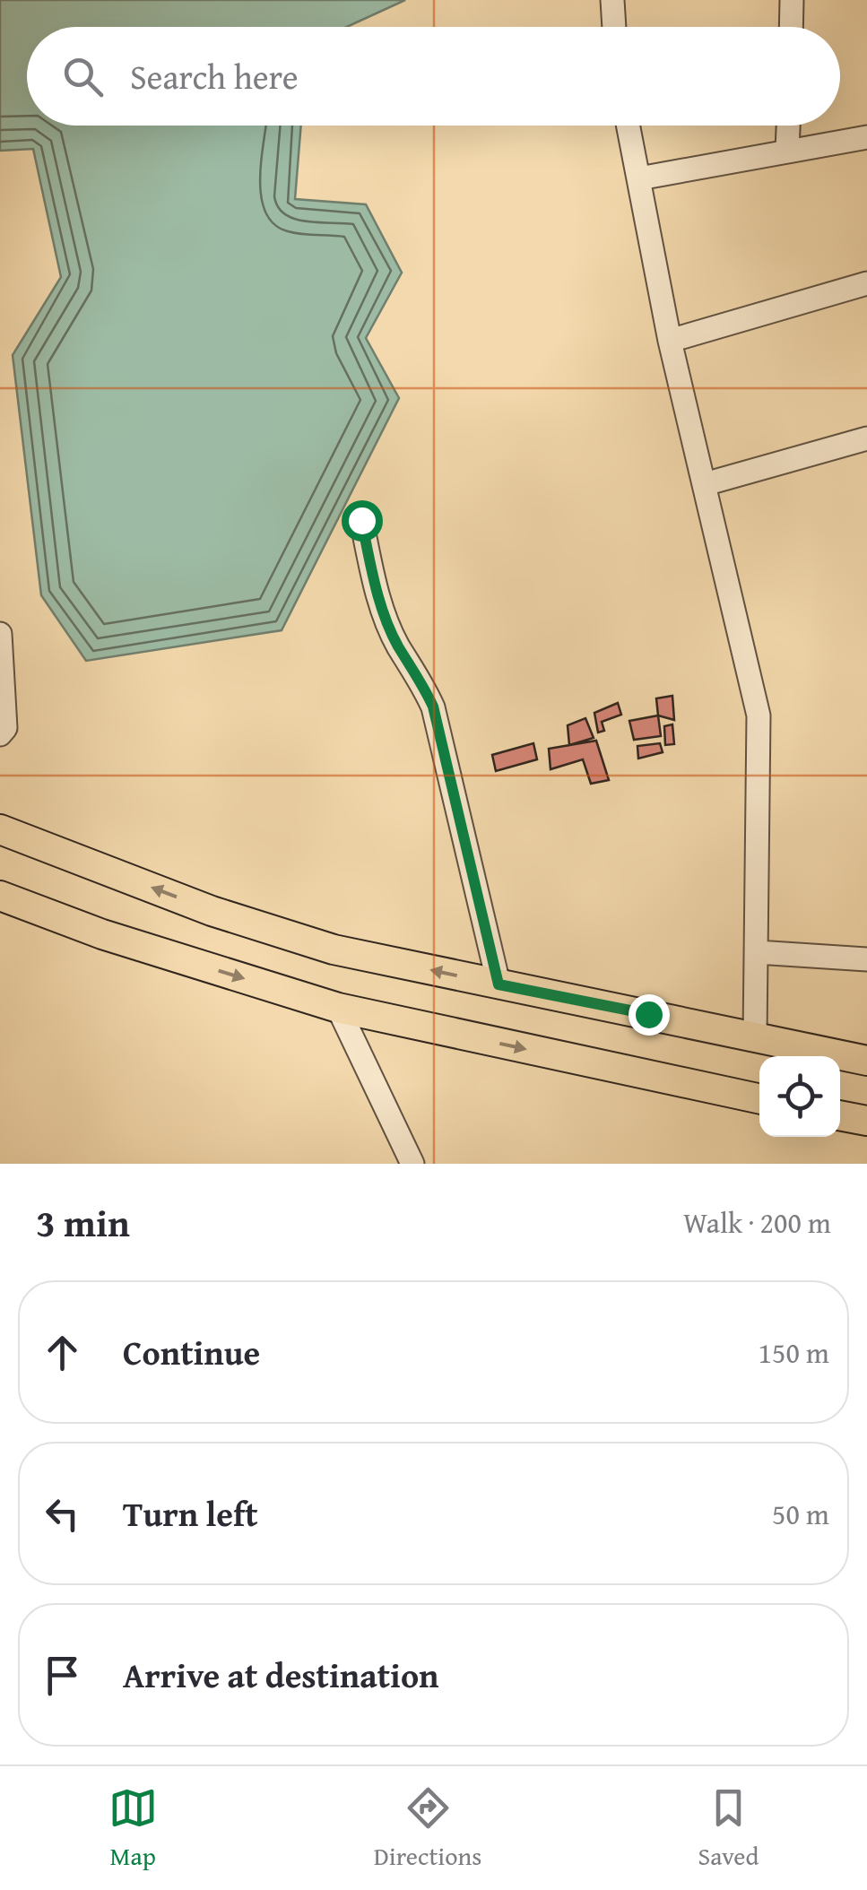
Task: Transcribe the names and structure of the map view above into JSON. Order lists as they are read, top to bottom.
{
  "page": {
    "search": "Search here",
    "heading": ["3 min", "Walk · 200 m"],
    "list": [
      ["Continue", "150 m"],
      ["Turn left", "50 m"],
      "Arrive at destination"
    ],
    "nav": ["Map", "Directions", "Saved"]
  }
}
